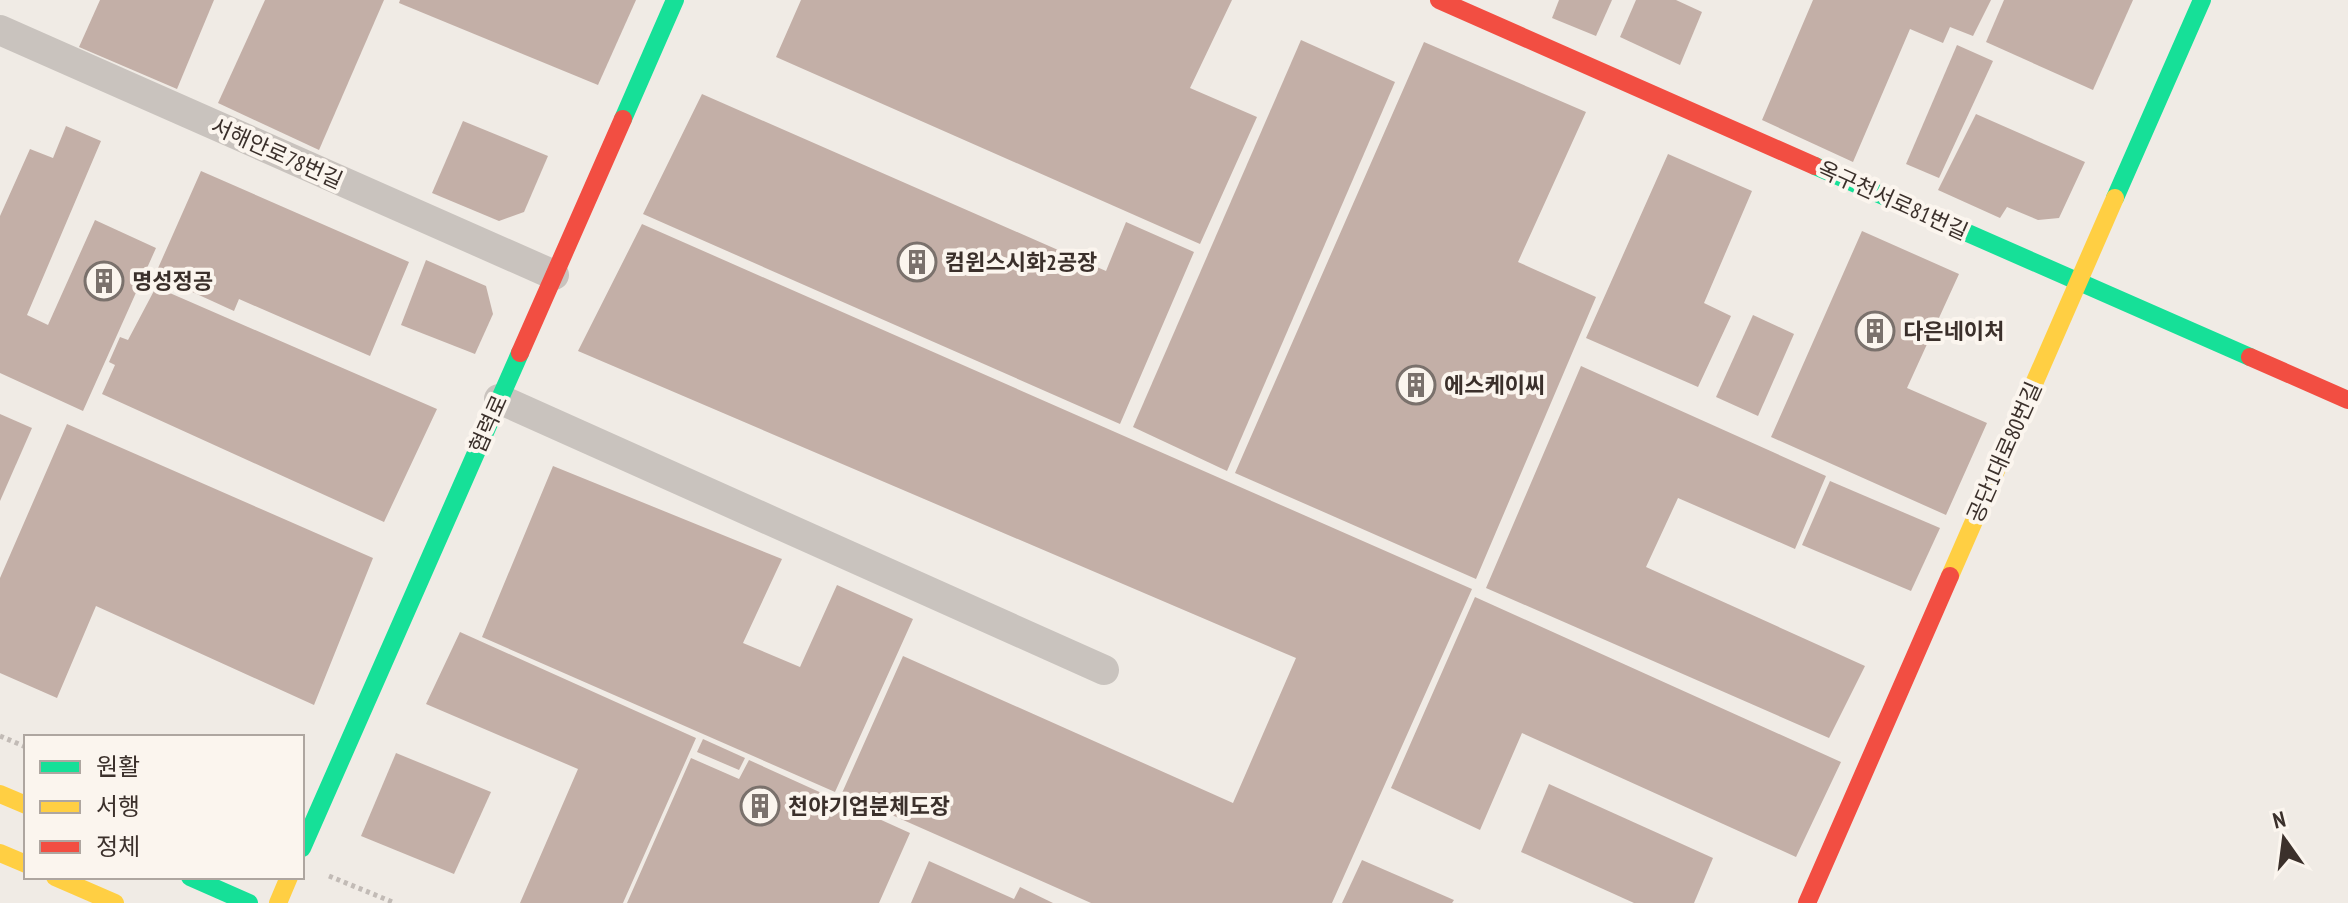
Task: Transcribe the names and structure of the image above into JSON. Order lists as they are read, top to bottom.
{
  "streets": {
    "street": [
      "서해안로78번길",
      "옥구천서로81번길",
      "협력로",
      "공단1대로80번길"
    ]
  },
  "crossings": [
    ["서해안로78번길", "협력로"],
    ["옥구천서로81번길", "공단1대로80번길"]
  ],
  "places": {
    "building": [
      "컴윈스시화2공장",
      "명성정공",
      "다은네이처",
      "에스케이씨",
      "천야기업분체도장"
    ]
  },
  "legend": ["원활", "서행", "정체"],
  "north": "top"
}
